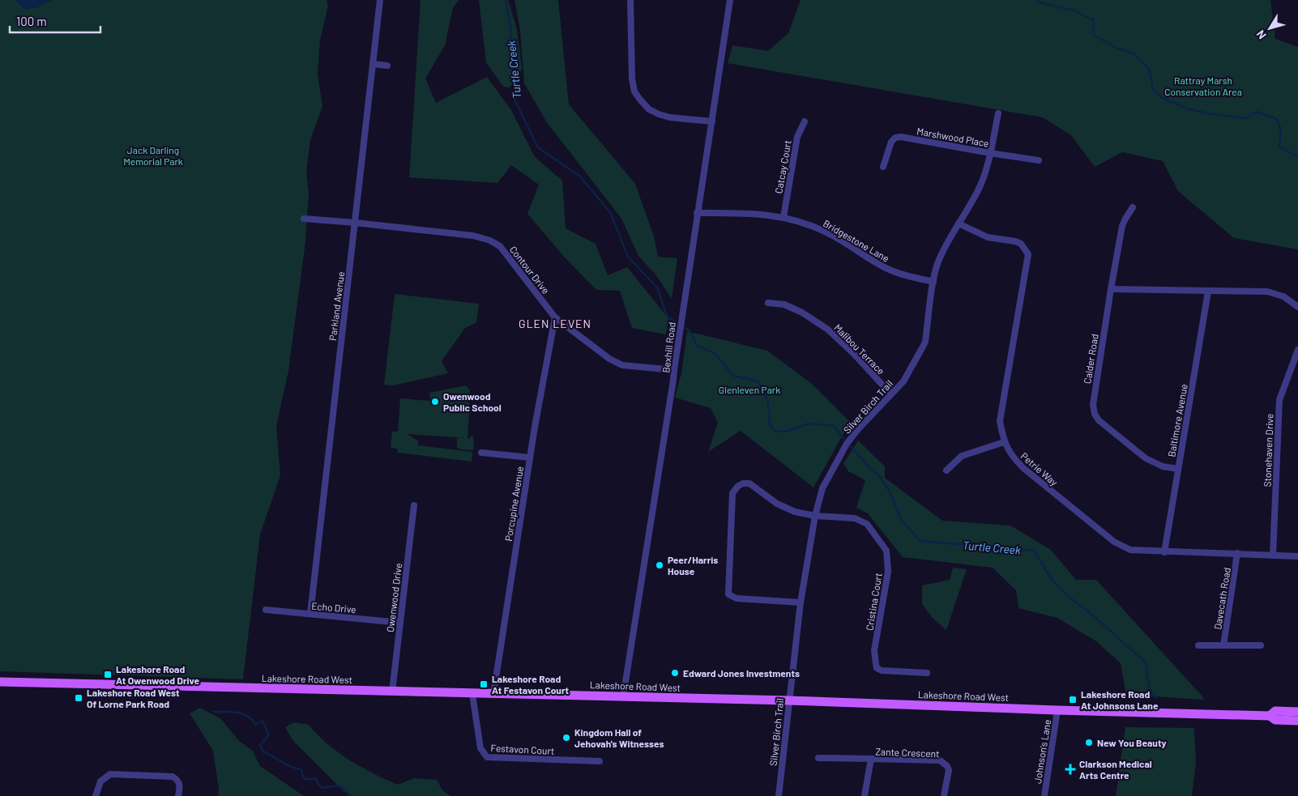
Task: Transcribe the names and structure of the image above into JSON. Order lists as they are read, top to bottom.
{
  "streets": {
    "main road": ["Lakeshore Road West"],
    "street": [
      "Marshwood Place",
      "Catcay Court",
      "Bridgestone Lane",
      "Contour Drive",
      "Parkland Avenue",
      "Bexhill Road",
      "Malibou Terrace",
      "Calder Road",
      "Silver Birch Trail",
      "Baltimore Avenue",
      "Stonehaven Drive",
      "Petrie Way",
      "Porcupine Avenue",
      "Owenwood Drive",
      "Davecath Road",
      "Cristina Court",
      "Echo Drive",
      "Festavon Court",
      "Johnson's Lane",
      "Zante Crescent"
    ]
  },
  "crossings": [
    ["Marshwood Place", "Silver Birch Trail"],
    ["Catcay Court", "Bridgestone Lane"],
    ["Bridgestone Lane", "Bexhill Road"],
    ["Bridgestone Lane", "Silver Birch Trail"],
    ["Contour Drive", "Parkland Avenue"],
    ["Contour Drive", "Bexhill Road"],
    ["Contour Drive", "Porcupine Avenue"],
    ["Parkland Avenue", "Echo Drive"],
    ["Bexhill Road", "Lakeshore Road West"],
    ["Malibou Terrace", "Silver Birch Trail"],
    ["Calder Road", "Baltimore Avenue"],
    ["Silver Birch Trail", "Petrie Way"],
    ["Silver Birch Trail", "Cristina Court"],
    ["Silver Birch Trail", "Lakeshore Road West"],
    ["Baltimore Avenue", "Petrie Way"],
    ["Stonehaven Drive", "Petrie Way"],
    ["Petrie Way", "Davecath Road"],
    ["Porcupine Avenue", "Lakeshore Road West"],
    ["Owenwood Drive", "Echo Drive"],
    ["Owenwood Drive", "Lakeshore Road West"],
    ["Lakeshore Road West", "Festavon Court"],
    ["Lakeshore Road West", "Johnson's Lane"]
  ],
  "districts": ["GLEN LEVEN"],
  "water": ["Turtle Creek"],
  "parks": ["Rattray Marsh Conservation Area", "Jack Darling Memorial Park", "Glenleven Park"],
  "places": {
    "other": [
      "Owenwood Public School",
      "Peer/Harris House",
      "Edward Jones Investments",
      "Kingdom Hall of Jehovah's Witnesses",
      "New You Beauty"
    ],
    "transit": [
      "Lakeshore Road At Owenwood Drive",
      "Lakeshore Road At Festavon Court",
      "Lakeshore Road West Of Lorne Park Road",
      "Lakeshore Road At Johnsons Lane"
    ],
    "health": ["Clarkson Medical Arts Centre"]
  },
  "scale_bar": "100 m",
  "north": "bottom left"
}
